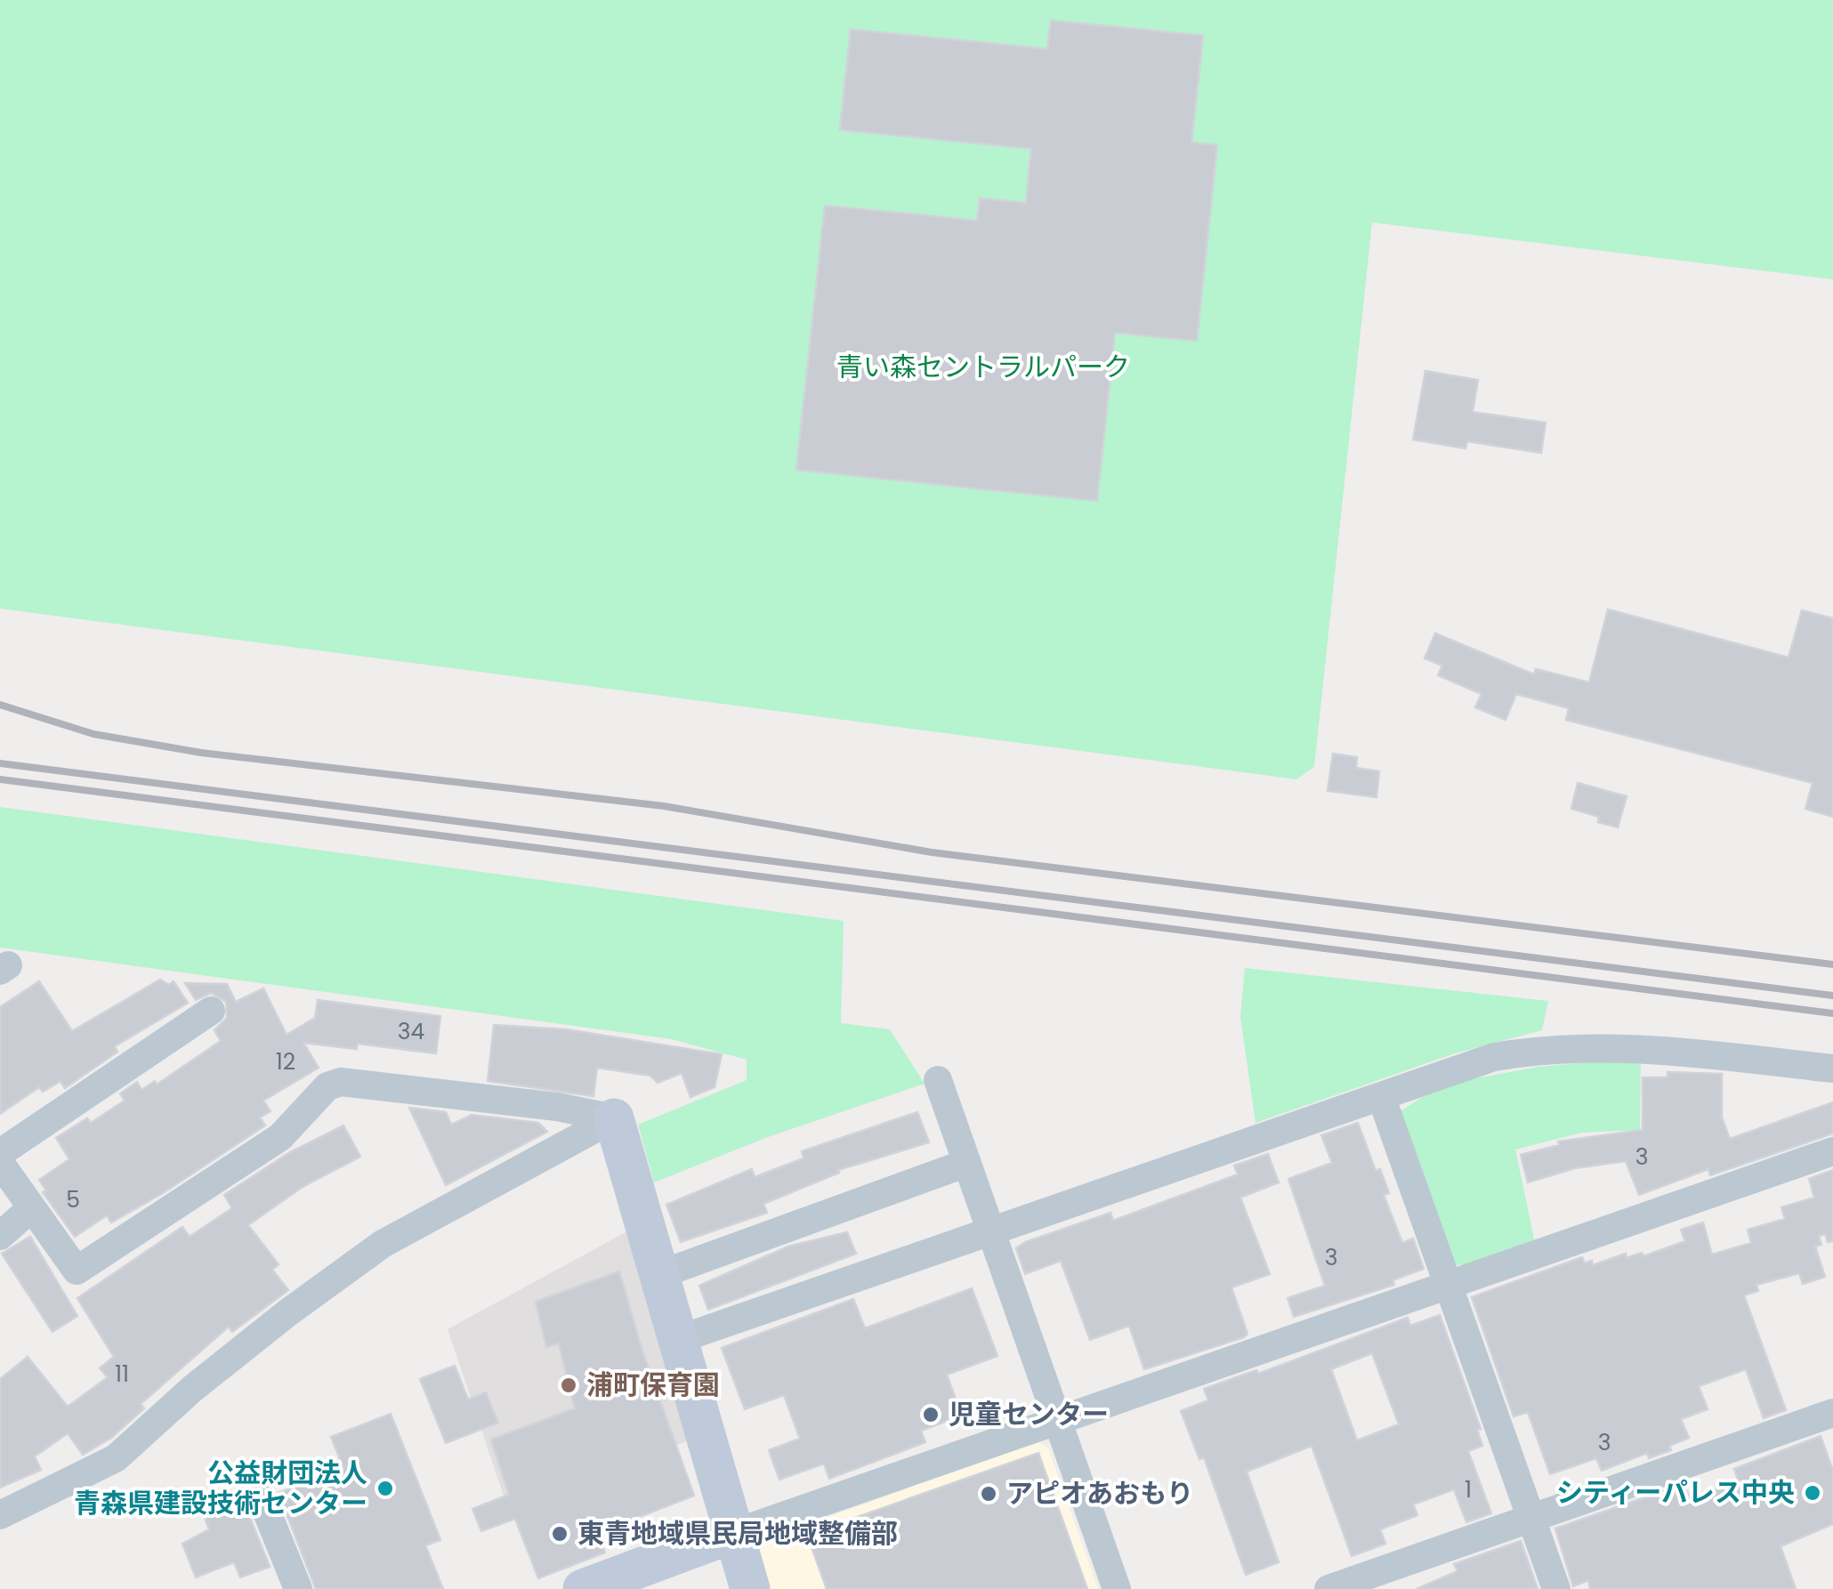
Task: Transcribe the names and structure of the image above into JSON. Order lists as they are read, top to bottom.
{
  "parks": ["青い森セントラルパーク"],
  "places": [
    "浦町保育園",
    "児童センター",
    "公益財団法人 青森県建設技術センター",
    "シティーパレス中央",
    "アピオあおもり",
    "東青地域県民局地域整備部"
  ],
  "house_numbers": [
    "34",
    "12",
    "3",
    "5",
    "3",
    "11",
    "3",
    "1"
  ]
}
